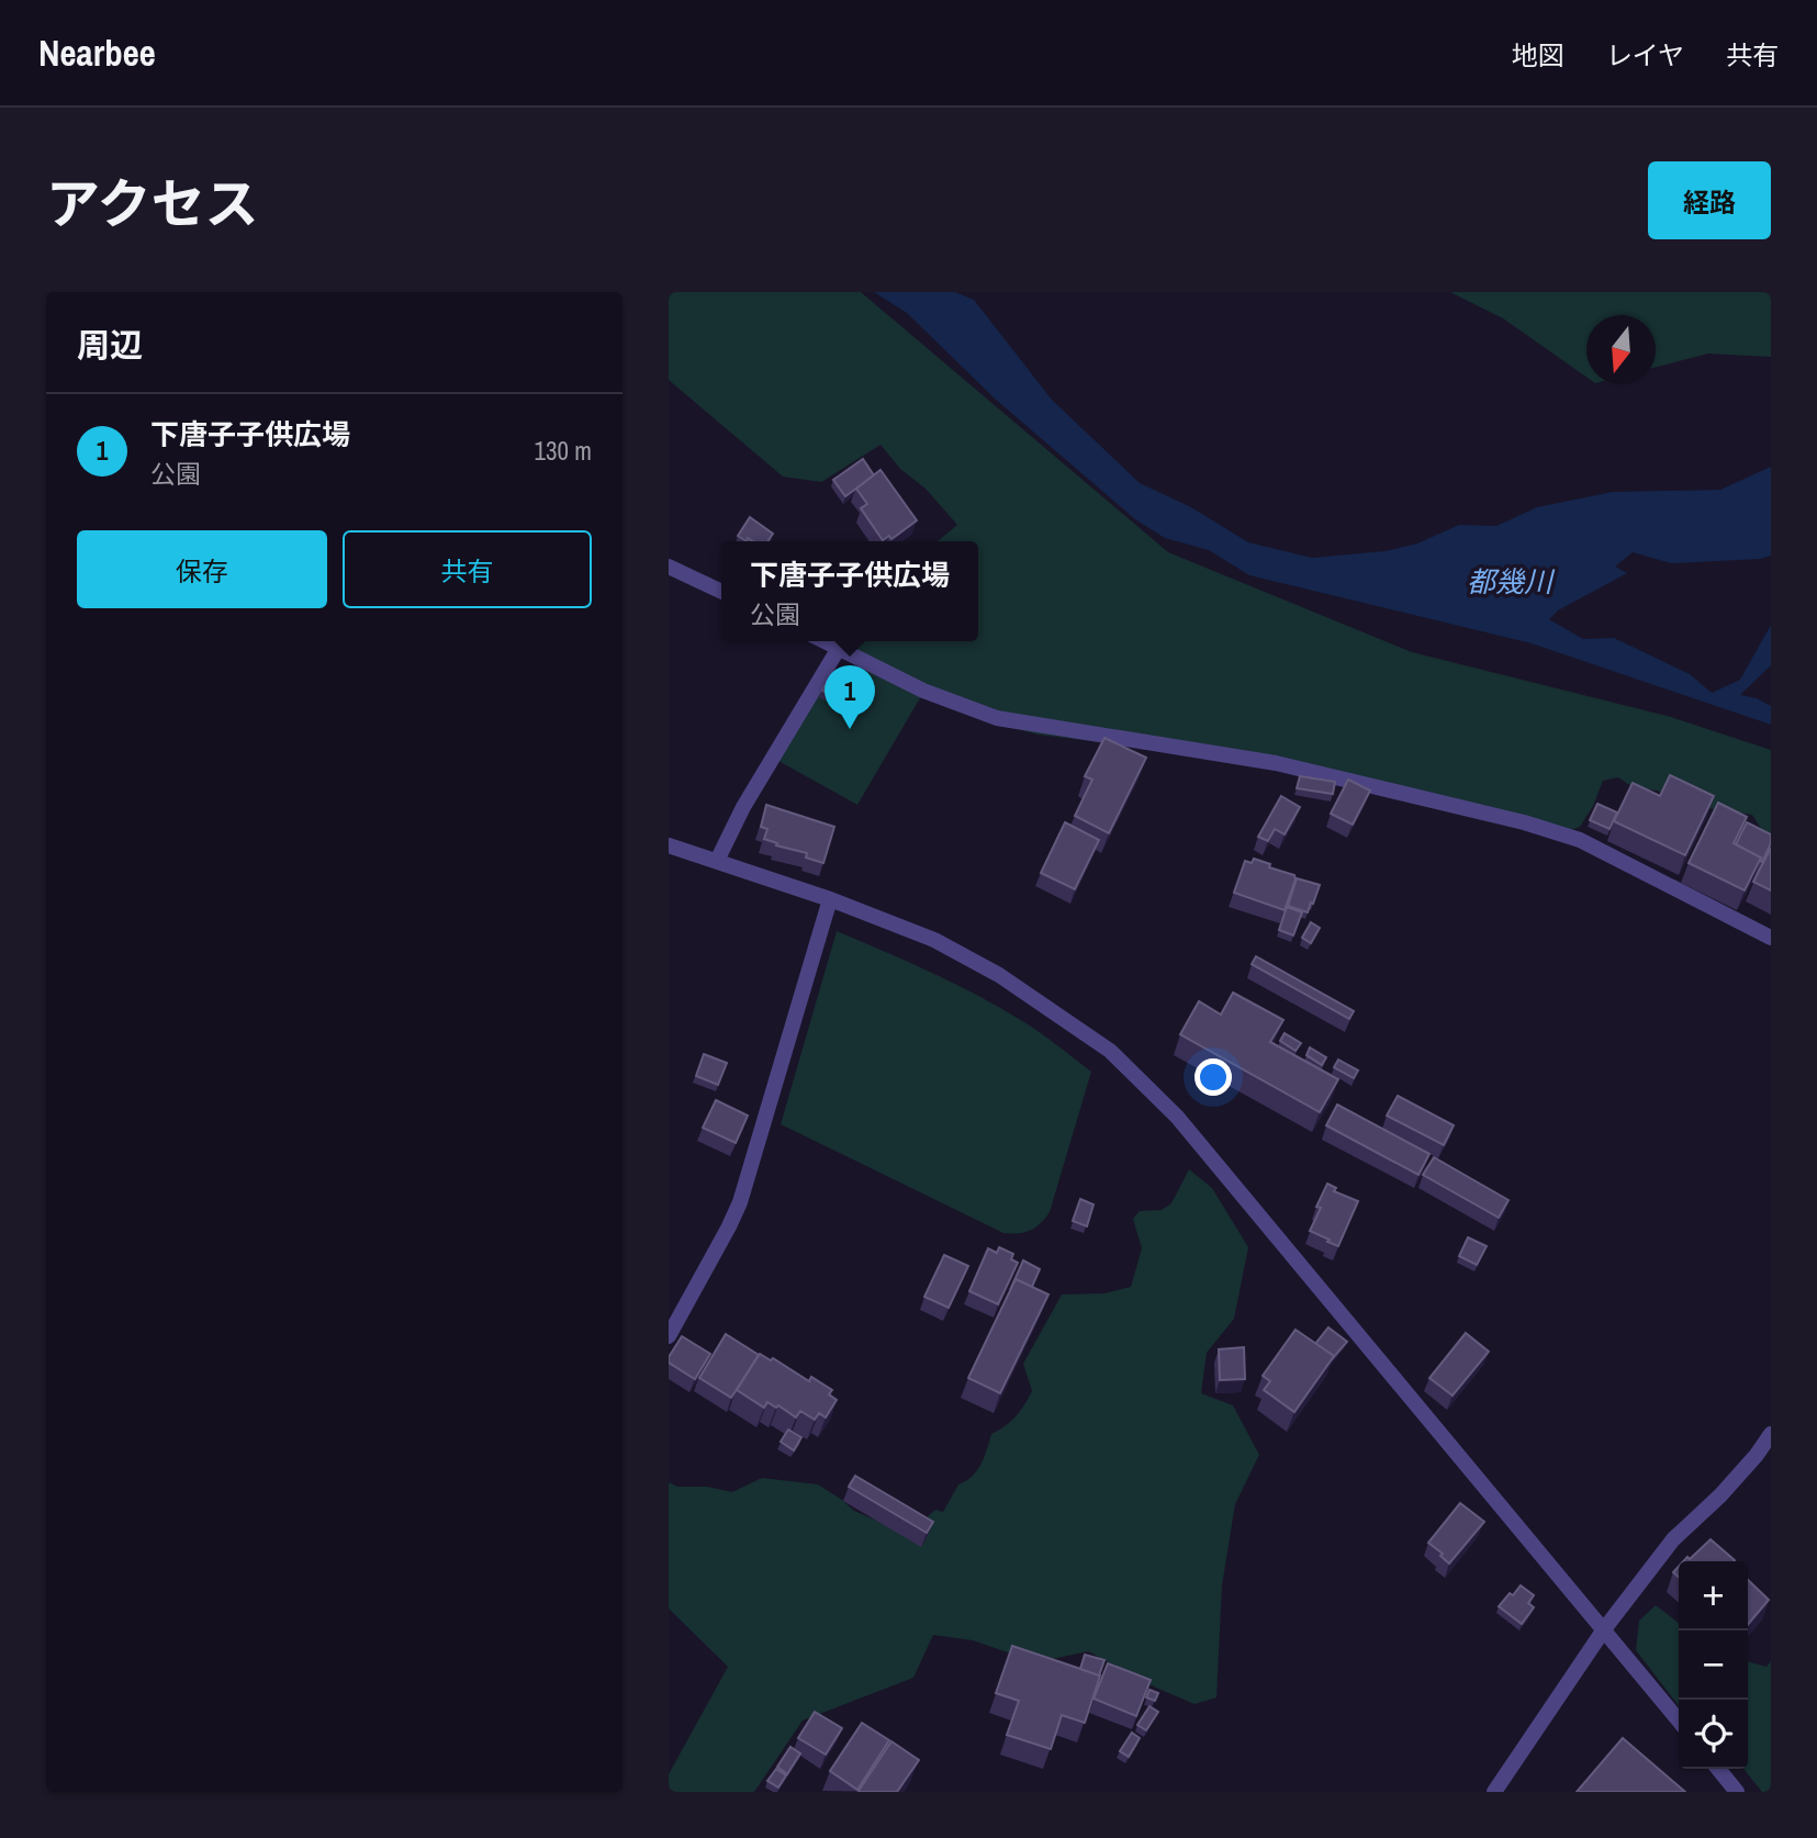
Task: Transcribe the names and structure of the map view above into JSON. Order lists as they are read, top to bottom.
{
  "water": ["都幾川"],
  "north": "bottom",
  "page": {
    "header": "Nearbee",
    "nav": ["地図", "レイヤ", "共有"],
    "title": "アクセス",
    "buttons": [
      "経路",
      ["保存", "共有"]
    ],
    "heading": "周辺",
    "list": [
      {
        "mark": "1",
        "name": "下唐子子供広場",
        "note": "公園",
        "value": "130 m"
      }
    ],
    "popup": ["下唐子子供広場", "公園"],
    "pins": "1",
    "map_buttons": ["+", "−"]
  }
}
